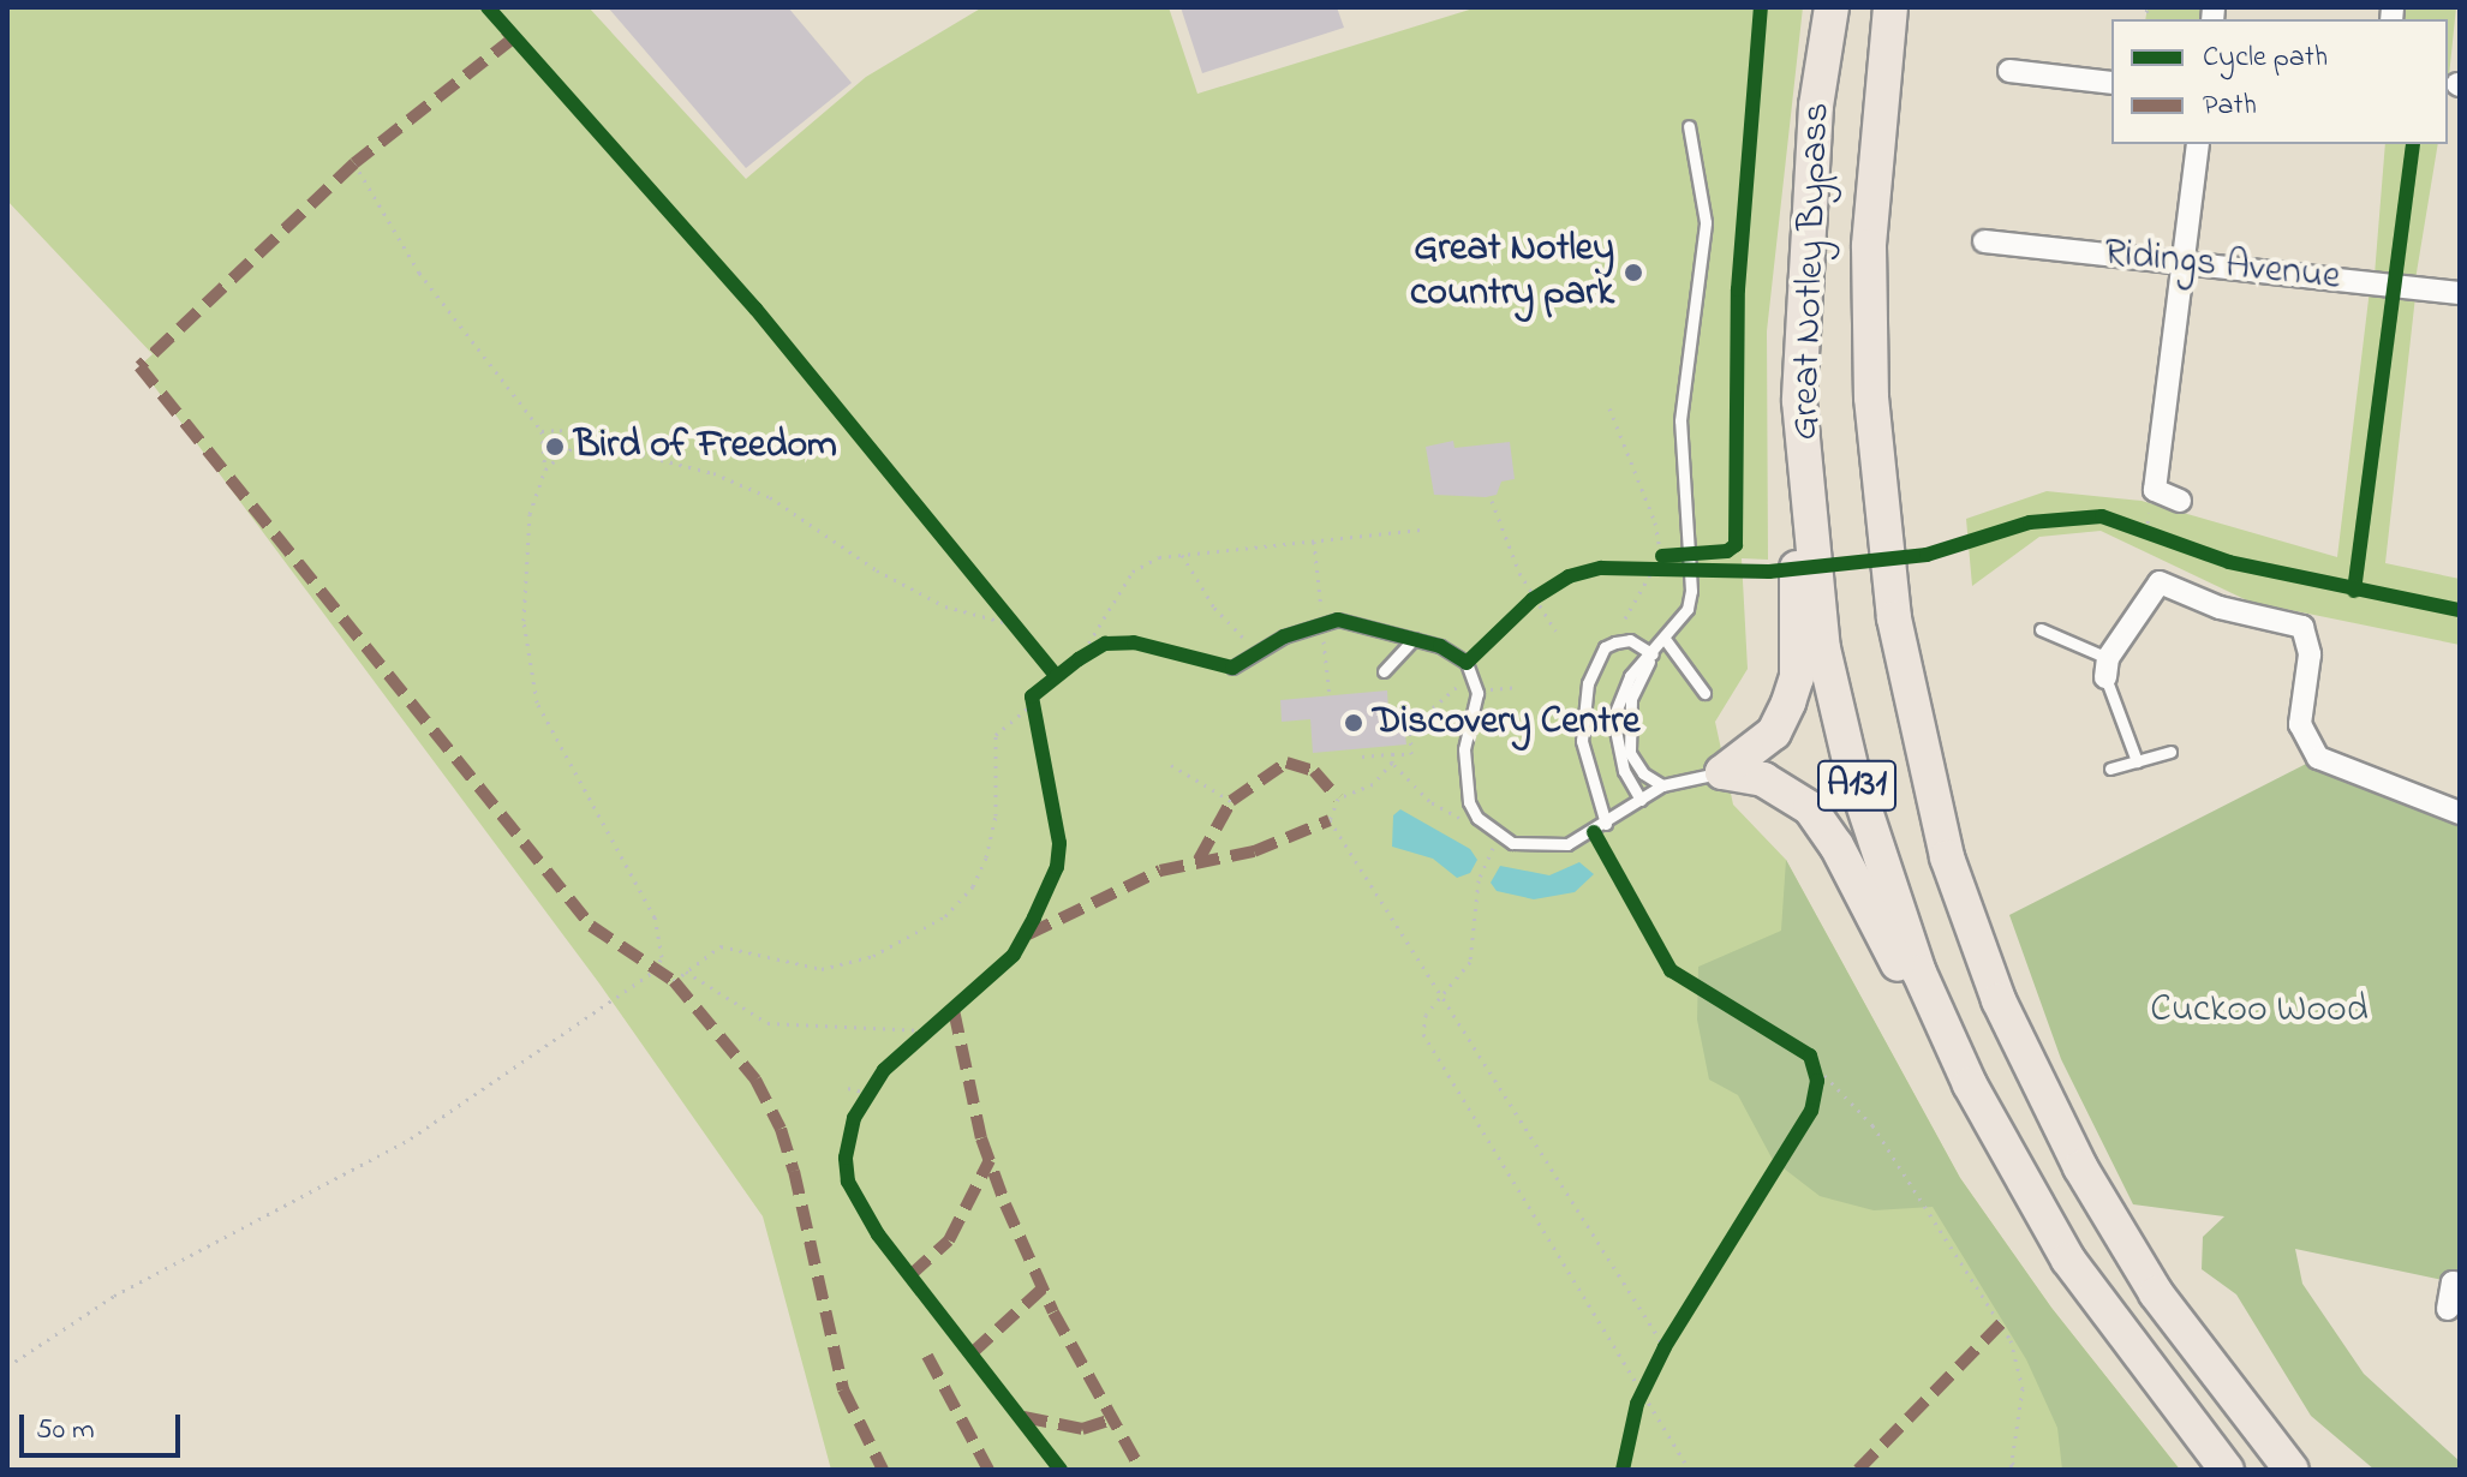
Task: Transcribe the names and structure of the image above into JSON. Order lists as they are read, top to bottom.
{
  "streets": {
    "highway": ["Great Notley Bypass", "A131"],
    "street": ["Ridings Avenue"]
  },
  "parks": ["Cuckoo Wood"],
  "places": ["Great Notley country park", "Bird of Freedom", "Discovery Centre"],
  "legend": ["Cycle path", "Path"],
  "scale_bar": "50 m"
}
